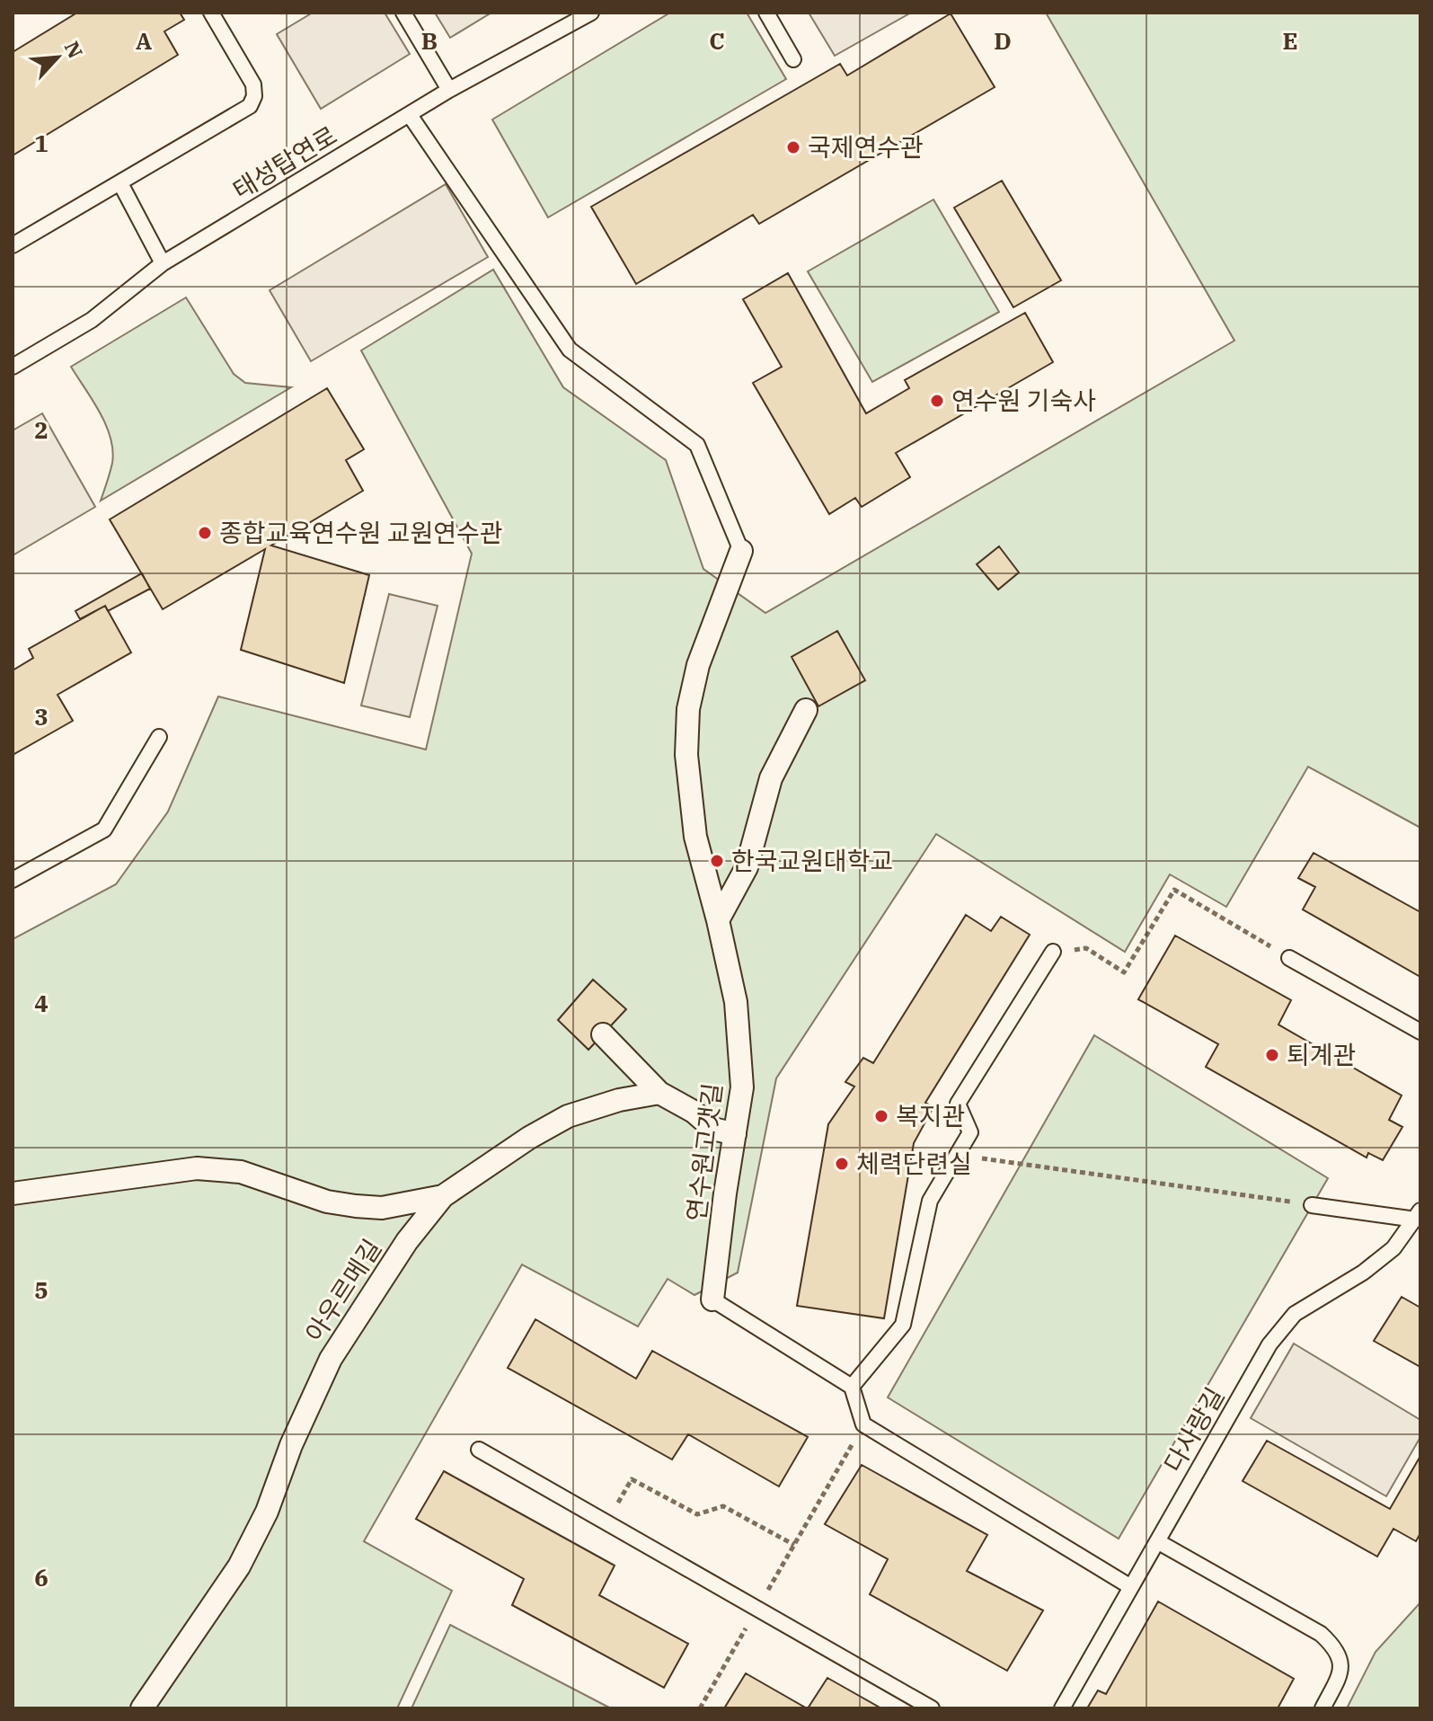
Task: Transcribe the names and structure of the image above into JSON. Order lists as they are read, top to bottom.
{
  "streets": {
    "street": ["연수원고갯길", "아우르메길"],
    "lane": ["태성탑연로", "다사랑길"]
  },
  "places": [
    "국제연수관",
    "연수원 기숙사",
    "종합교육연수원 교원연수관",
    "한국교원대학교",
    "퇴계관",
    "복지관",
    "체력단련실"
  ],
  "north": "top right",
  "grid": {
    "columns": [
      "A",
      "B",
      "C",
      "D",
      "E"
    ],
    "rows": [
      "1",
      "2",
      "3",
      "4",
      "5",
      "6"
    ]
  }
}
